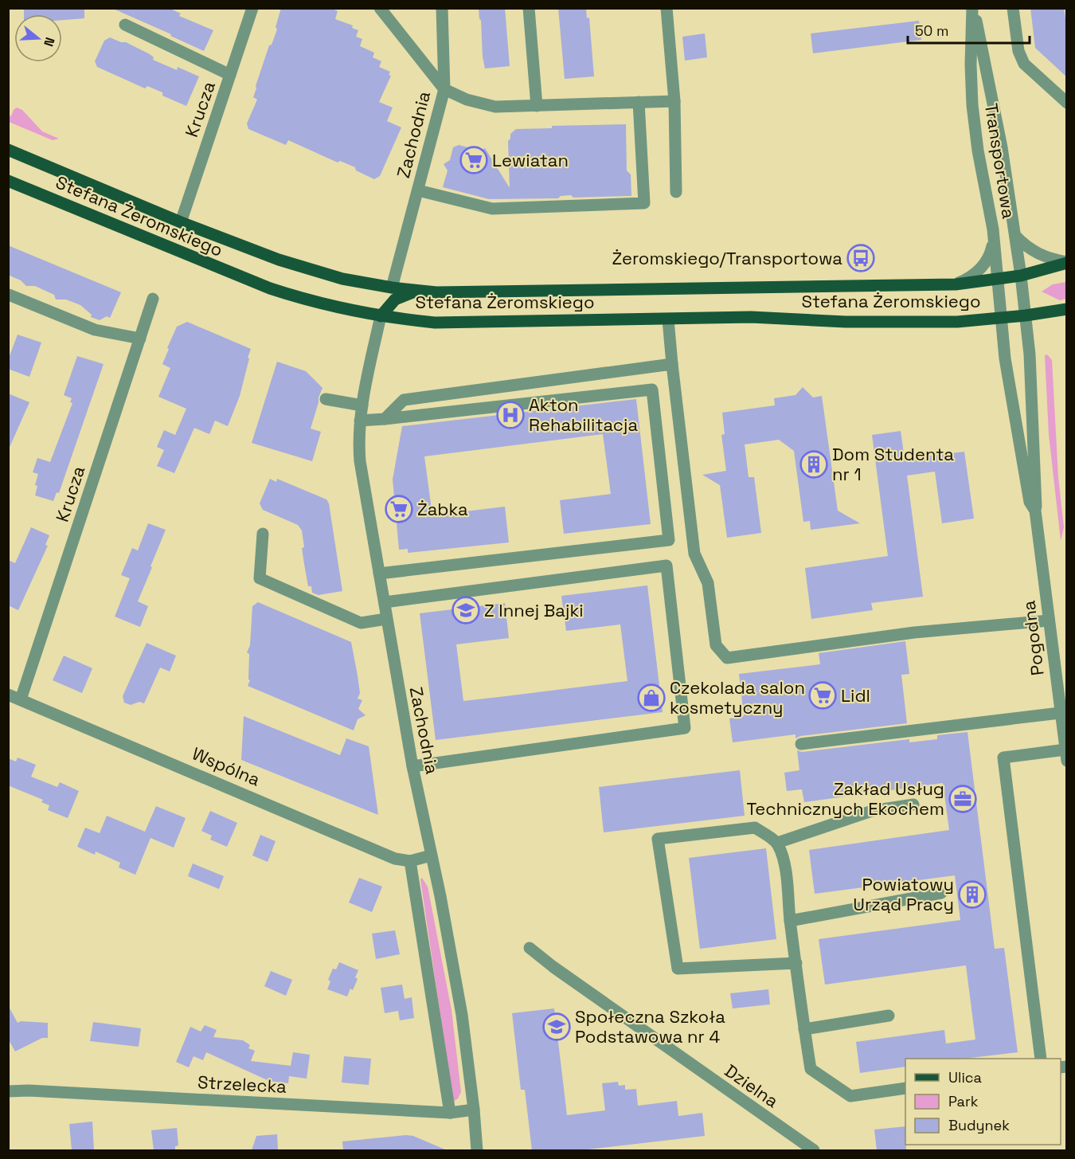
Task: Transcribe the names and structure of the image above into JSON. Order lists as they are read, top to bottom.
{
  "streets": {
    "main road": ["Stefana Żeromskiego"],
    "street": [
      "Krucza",
      "Zachodnia",
      "Transportowa",
      "Pogodna",
      "Wspólna",
      "Strzelecka",
      "Dzielna"
    ]
  },
  "crossings": [
    ["Krucza", "Stefana Żeromskiego"],
    ["Krucza", "Wspólna"],
    ["Zachodnia", "Stefana Żeromskiego"],
    ["Zachodnia", "Wspólna"],
    ["Zachodnia", "Strzelecka"],
    ["Transportowa", "Stefana Żeromskiego"],
    ["Transportowa", "Pogodna"],
    ["Stefana Żeromskiego", "Pogodna"]
  ],
  "places": {
    "supermarket": ["Lewiatan", "Żabka", "Lidl"],
    "bus stop": ["Żeromskiego/Transportowa"],
    "hospital": ["Akton Rehabilitacja"],
    "building": ["Dom Studenta nr 1", "Powiatowy Urząd Pracy"],
    "school or university": ["Z Innej Bajki", "Społeczna Szkoła Podstawowa nr 4"],
    "shop": ["Czekolada salon kosmetyczny"],
    "office": ["Zakład Usług Technicznych Ekochem"]
  },
  "legend": ["Ulica", "Park", "Budynek"],
  "scale_bar": "50 m",
  "north": "right"
}
